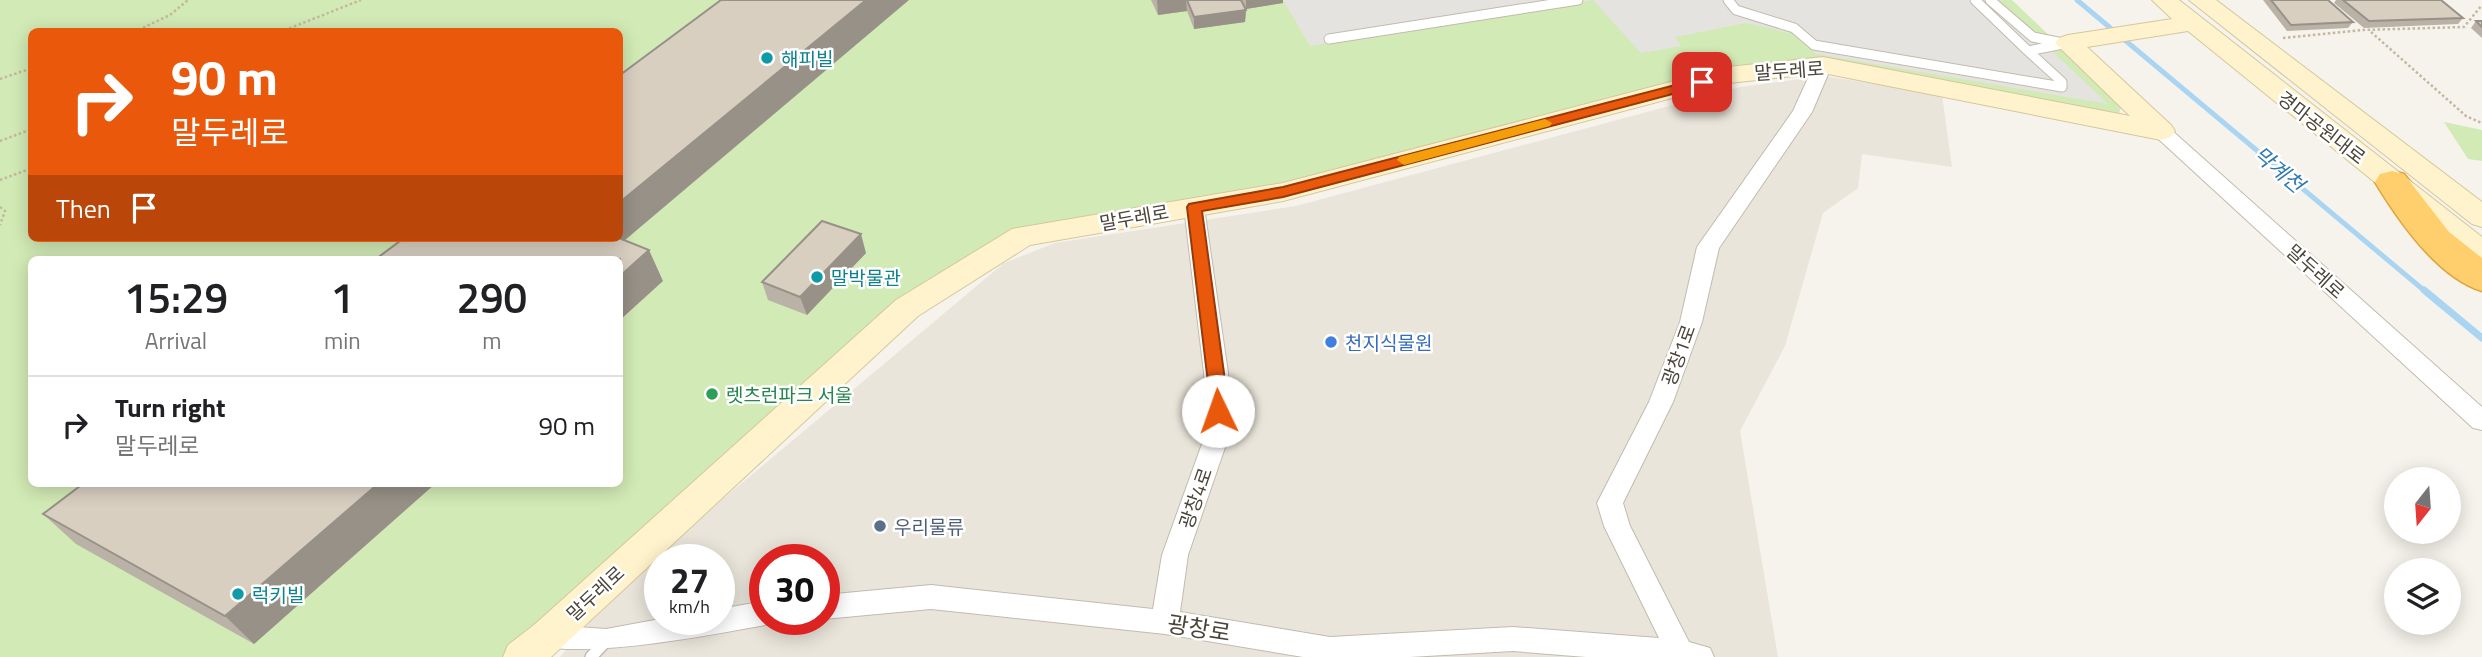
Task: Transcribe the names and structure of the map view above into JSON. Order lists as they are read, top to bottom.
{
  "streets": {
    "street": [
      "말두레로",
      "경마공원대로",
      "광창1로",
      "광창4로",
      "광창로"
    ]
  },
  "crossings": [
    ["말두레로", "광창1로"],
    ["말두레로", "광창4로"],
    ["광창1로", "광창로"],
    ["광창4로", "광창로"]
  ],
  "water": ["막계천"],
  "places": [
    "해피빌",
    "말박물관",
    "천지식물원",
    "렛츠런파크 서울",
    "우리물류",
    "럭키빌"
  ],
  "north": "bottom",
  "page": {
    "turn": ["90 m", "말두레로"],
    "then": "Then",
    "eta": [
      "15:29",
      "Arrival",
      "1",
      "min",
      "290",
      "m"
    ],
    "list": [
      {
        "name": "Turn right",
        "note": "말두레로",
        "value": "90 m"
      }
    ],
    "speed": "27 km/h",
    "limit": "30"
  }
}
